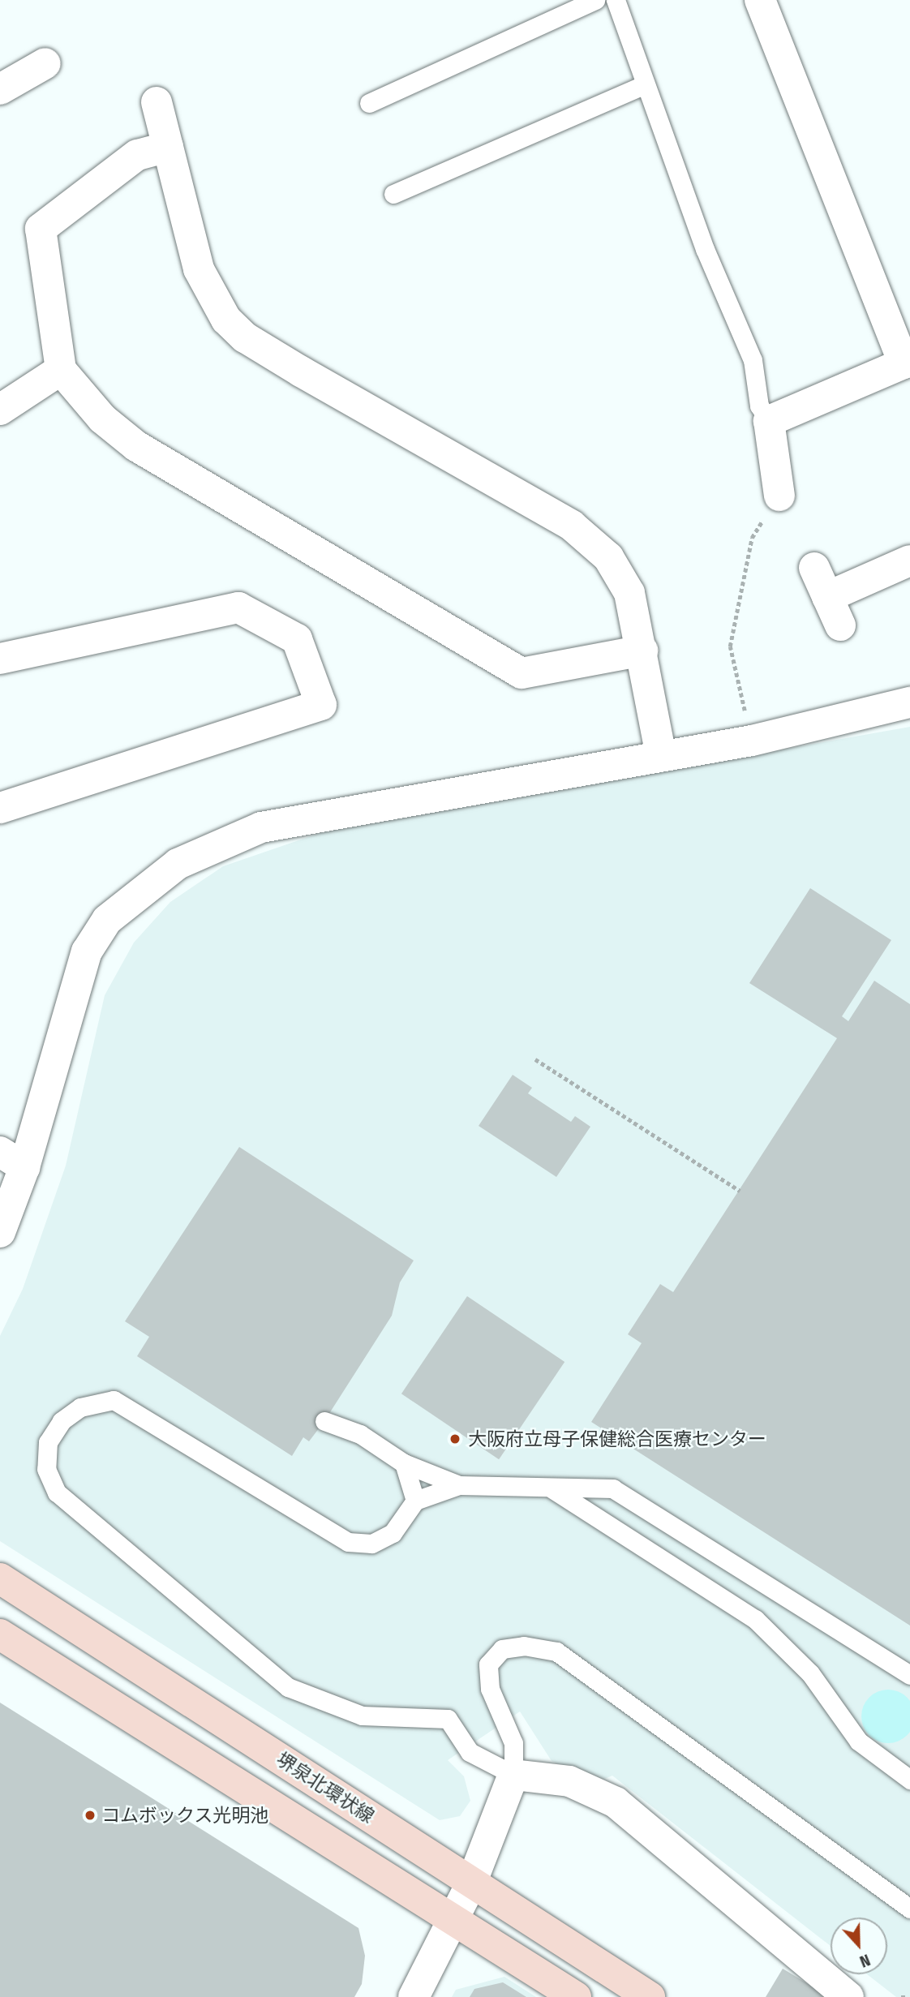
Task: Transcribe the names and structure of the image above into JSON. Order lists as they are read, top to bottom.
{
  "streets": {
    "main road": ["堺泉北環状線"]
  },
  "places": ["大阪府立母子保健総合医療センター", "コムボックス光明池"],
  "north": "bottom"
}
